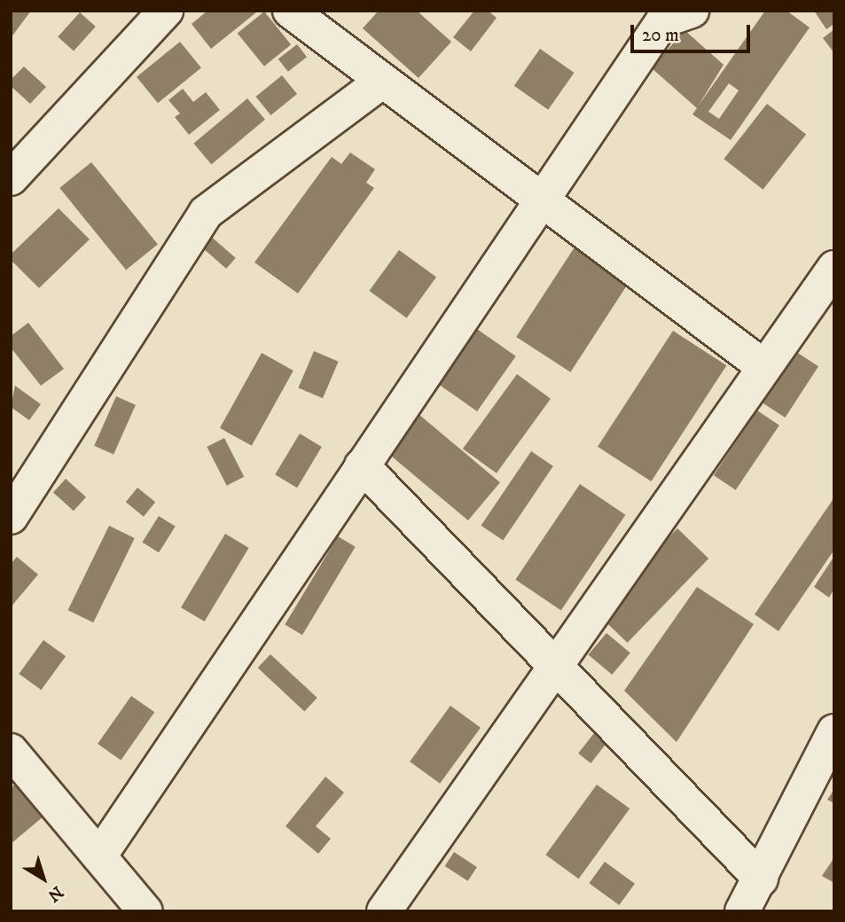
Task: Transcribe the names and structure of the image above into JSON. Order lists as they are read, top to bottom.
{
  "scale_bar": "20 m",
  "north": "bottom right"
}
